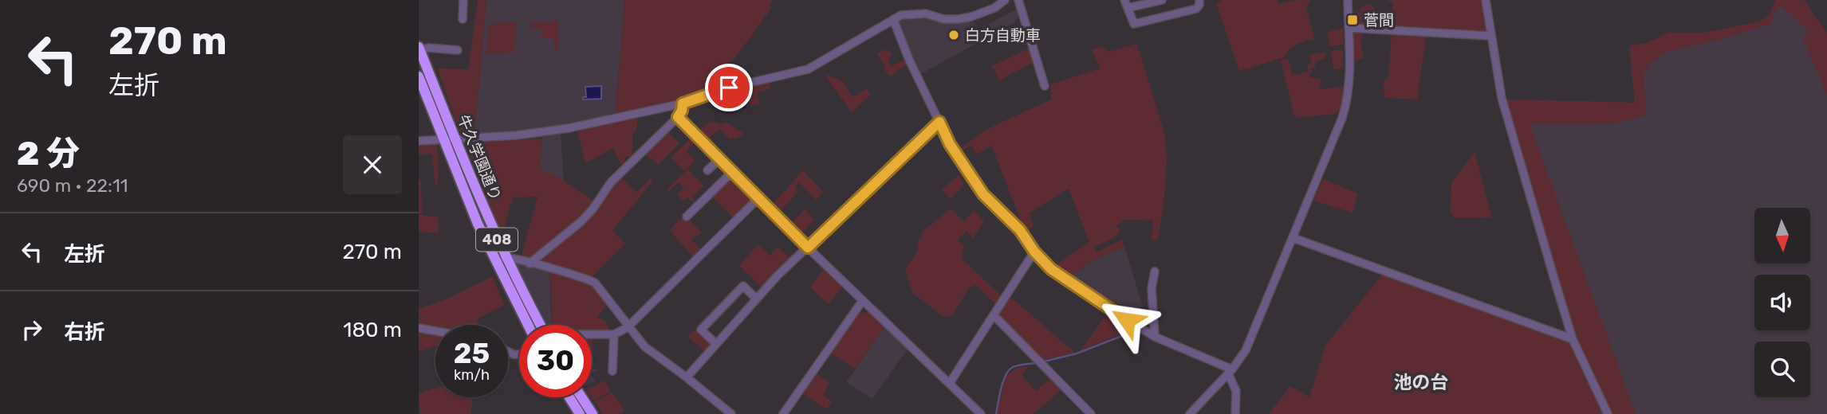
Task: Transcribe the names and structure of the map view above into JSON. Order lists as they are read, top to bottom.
{
  "streets": {
    "highway": ["牛久学園通り", "408"]
  },
  "districts": ["池の台"],
  "places": {
    "transit": ["菅間"],
    "other": ["白方自動車"]
  },
  "north": "bottom",
  "page": {
    "turn": ["270 m", "左折"],
    "heading": ["2 分", "690 m · 22:11"],
    "list": [
      {
        "name": "左折",
        "value": "270 m"
      },
      {
        "name": "右折",
        "value": "180 m"
      }
    ],
    "speed": "25 km/h",
    "limit": "30"
  }
}
